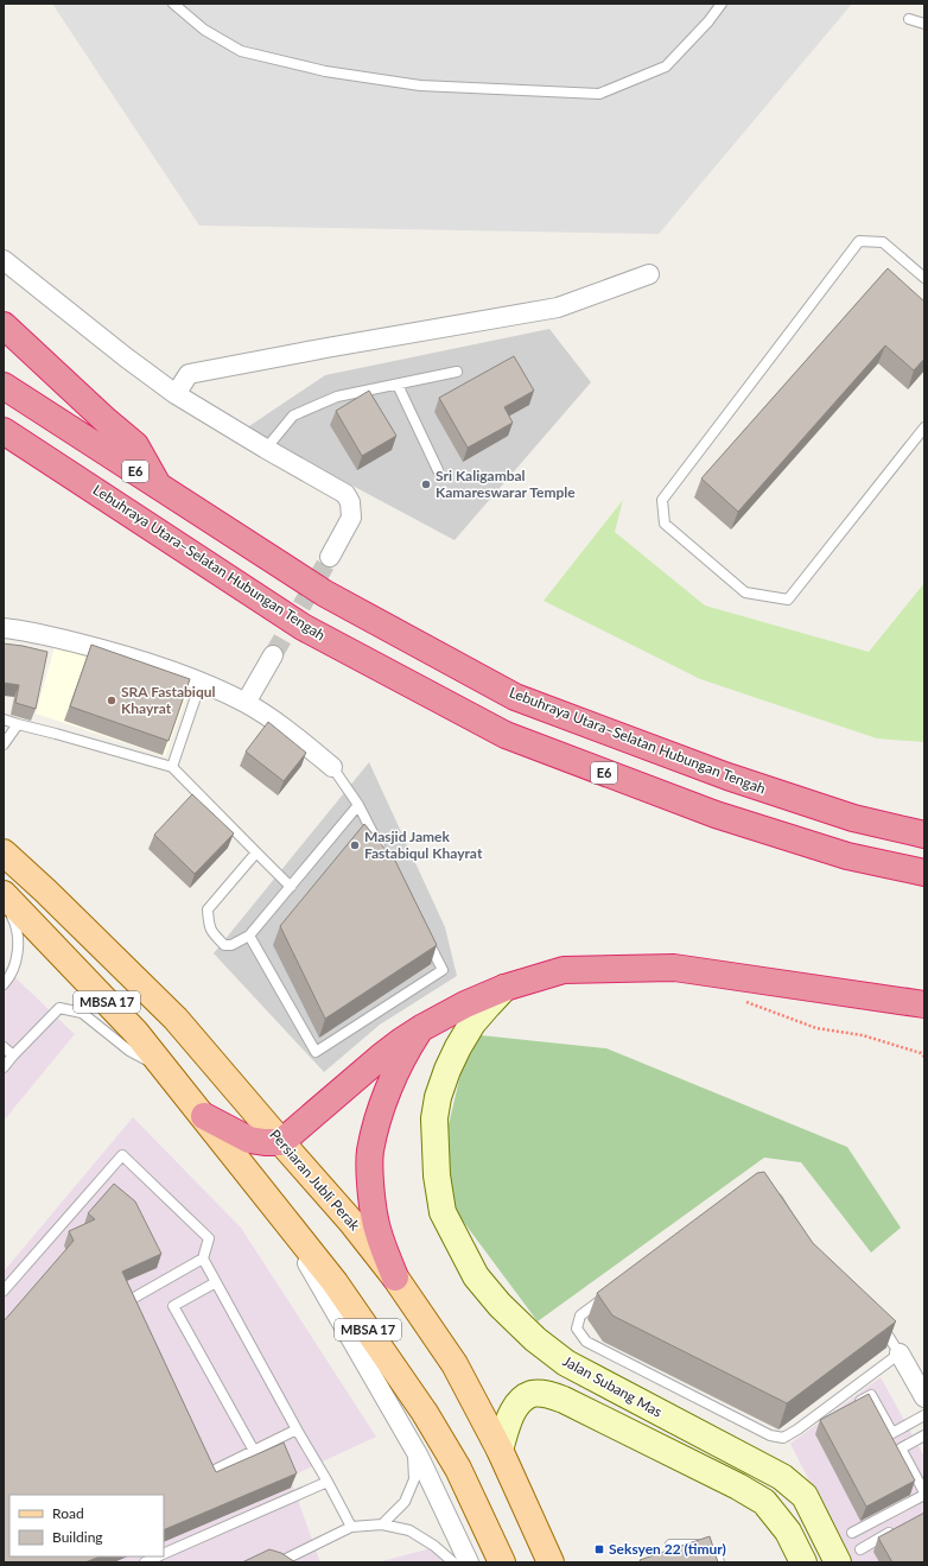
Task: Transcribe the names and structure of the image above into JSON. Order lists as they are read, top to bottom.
{
  "streets": {
    "highway": ["E6", "Lebuhraya Utara–Selatan Hubungan Tengah"],
    "main road": ["MBSA 17", "Persiaran Jubli Perak"],
    "street": ["Jalan Subang Mas"]
  },
  "places": {
    "other": ["Sri Kaligambal Kamareswarar Temple", "SRA Fastabiqul Khayrat", "Masjid Jamek Fastabiqul Khayrat"],
    "transit": ["Seksyen 22 (timur)"]
  },
  "legend": ["Road", "Building"]
}
